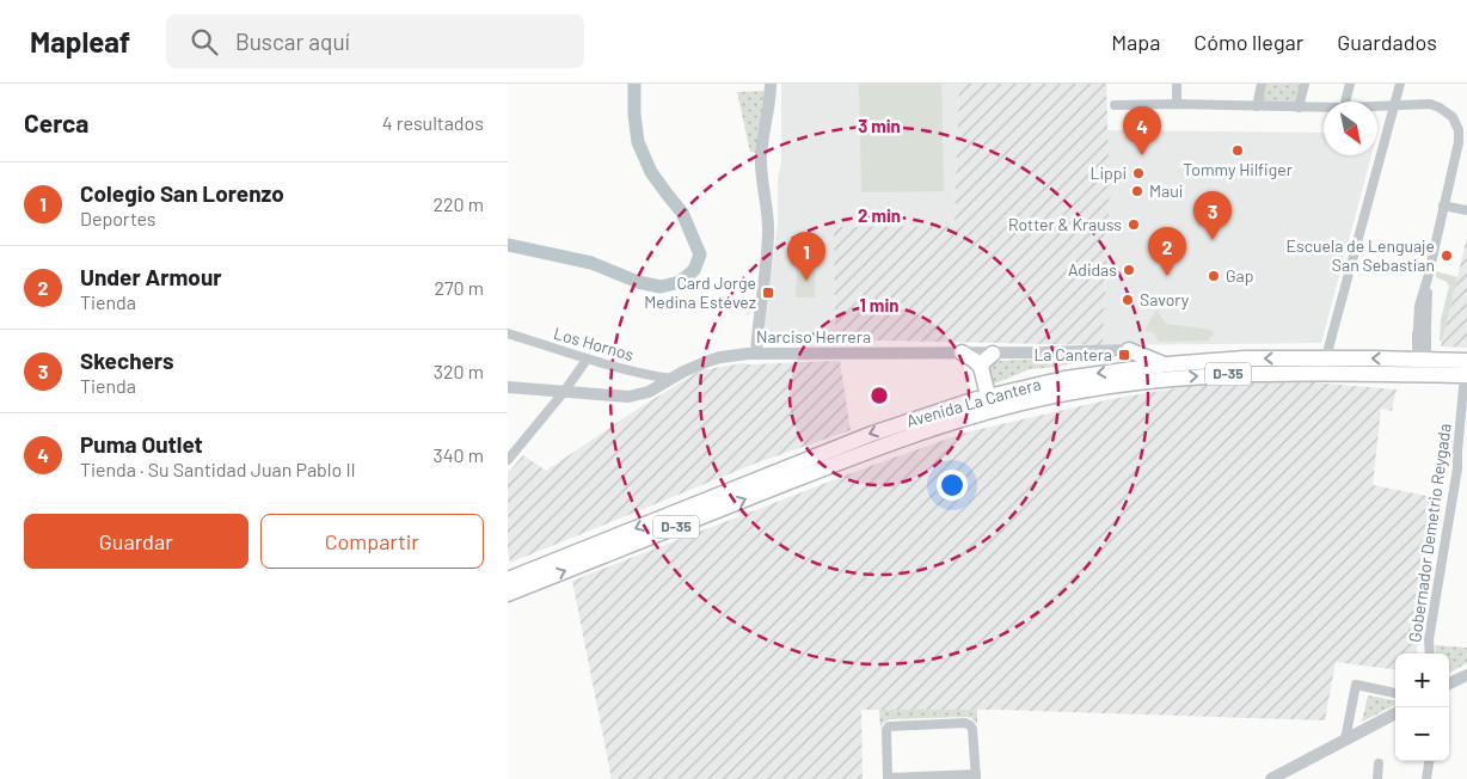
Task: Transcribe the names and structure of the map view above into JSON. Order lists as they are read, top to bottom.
{
  "streets": {
    "highway": ["D-35", "Avenida La Cantera"],
    "street": ["Narciso Herrera", "Los Hornos", "Gobernador Demetrio Reygada"]
  },
  "crossings": [
    ["Narciso Herrera", "Los Hornos"],
    ["Avenida La Cantera", "Gobernador Demetrio Reygada"]
  ],
  "places": {
    "other": [
      "Tommy Hilfiger",
      "Lippi",
      "Maui",
      "Rotter & Krauss",
      "Escuela de Lenguaje San Sebastian",
      "Adidas",
      "Gap",
      "Savory"
    ],
    "transit": ["Card Jorge Medina Estévez", "La Cantera"]
  },
  "north": "bottom right",
  "page": {
    "header": "Mapleaf",
    "search": "Buscar aquí",
    "nav": ["Mapa", "Cómo llegar", "Guardados"],
    "heading": ["Cerca", "4 resultados"],
    "pins": [
      "4",
      "3",
      "2",
      "1"
    ],
    "list": [
      {
        "mark": "1",
        "name": "Colegio San Lorenzo",
        "note": "Deportes",
        "value": "220 m"
      },
      {
        "mark": "2",
        "name": "Under Armour",
        "note": "Tienda",
        "value": "270 m"
      },
      {
        "mark": "3",
        "name": "Skechers",
        "note": "Tienda",
        "value": "320 m"
      },
      {
        "mark": "4",
        "name": "Puma Outlet",
        "note": "Tienda · Su Santidad Juan Pablo II",
        "value": "340 m"
      }
    ],
    "buttons": ["Guardar", "Compartir"],
    "map_buttons": ["+", "−"]
  },
  "rings": ["3 min", "2 min", "1 min"]
}
